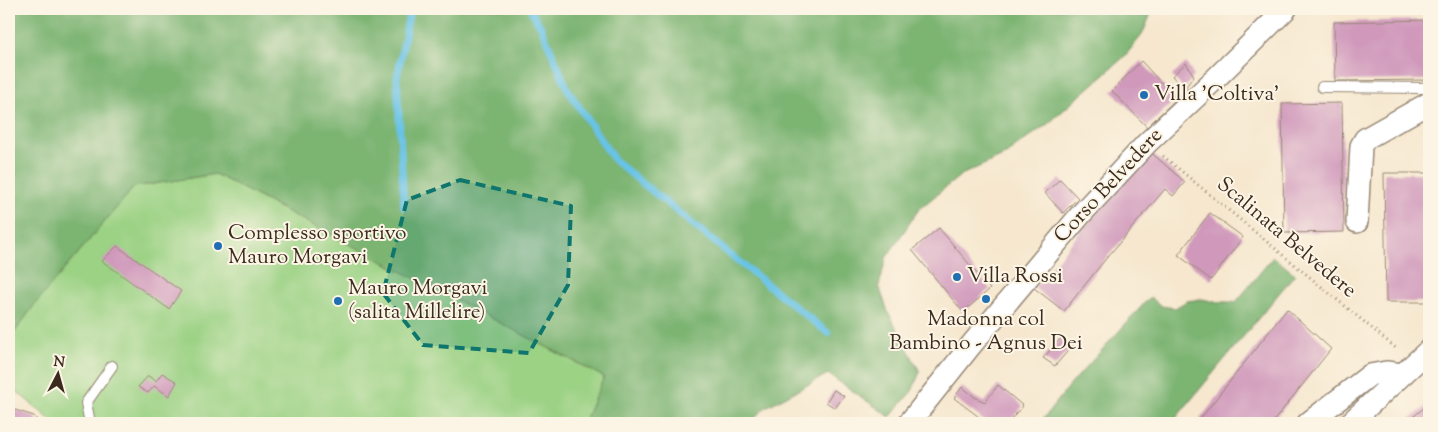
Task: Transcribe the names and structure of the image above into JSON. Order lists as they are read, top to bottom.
{
  "streets": {
    "street": ["Corso Belvedere"],
    "path": ["Scalinata Belvedere"]
  },
  "crossings": [
    ["Corso Belvedere", "Scalinata Belvedere"]
  ],
  "places": [
    "Villa 'Coltiva'",
    "Complesso sportivo Mauro Morgavi",
    "Villa Rossi",
    "Madonna col Bambino - Agnus Dei",
    "Mauro Morgavi (salita Millelire)"
  ],
  "north": "top"
}
